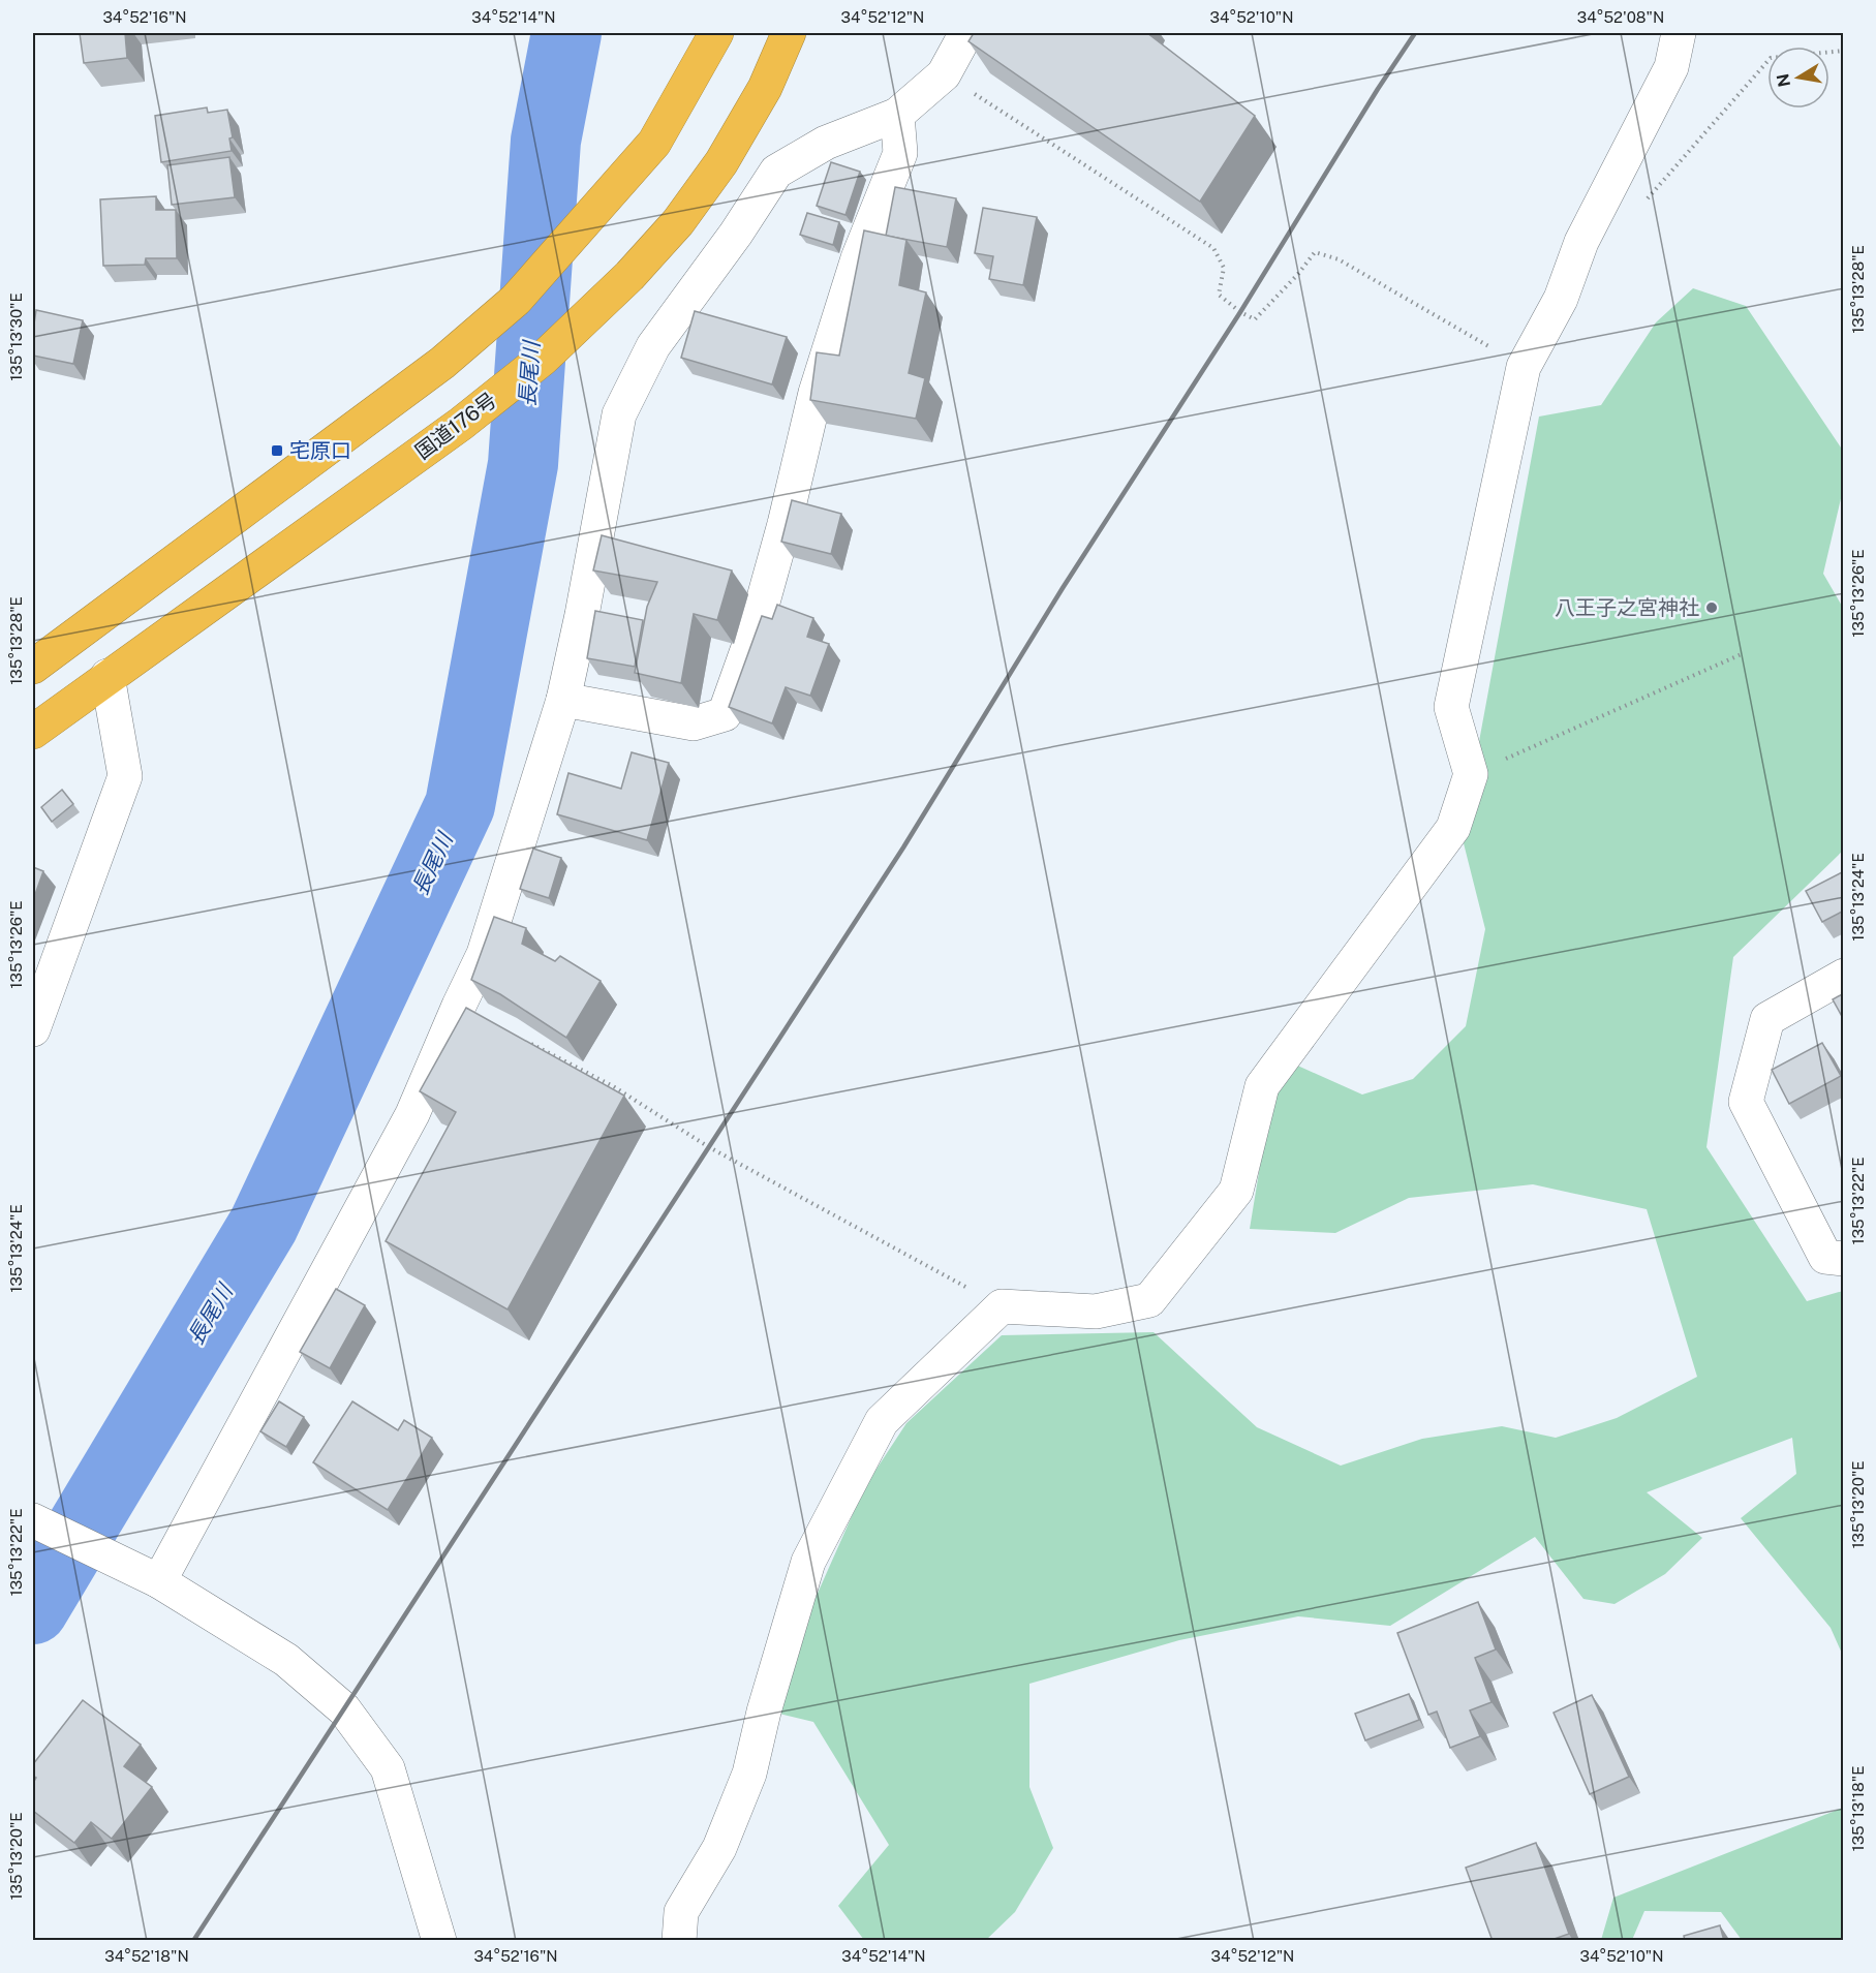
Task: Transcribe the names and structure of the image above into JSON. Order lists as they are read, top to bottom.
{
  "streets": {
    "highway": ["国道176号"]
  },
  "water": ["長尾川"],
  "places": {
    "transit": ["宅原口"],
    "other": ["八王子之宮神社"]
  },
  "north": "left",
  "coordinates": [
    "34°52'16\"N",
    "34°52'14\"N",
    "34°52'12\"N",
    "34°52'10\"N",
    "34°52'08\"N",
    "135°13'28\"E",
    "135°13'30\"E",
    "135°13'26\"E",
    "135°13'24\"E",
    "135°13'22\"E",
    "135°13'20\"E",
    "135°13'18\"E",
    "34°52'18\"N"
  ]
}
